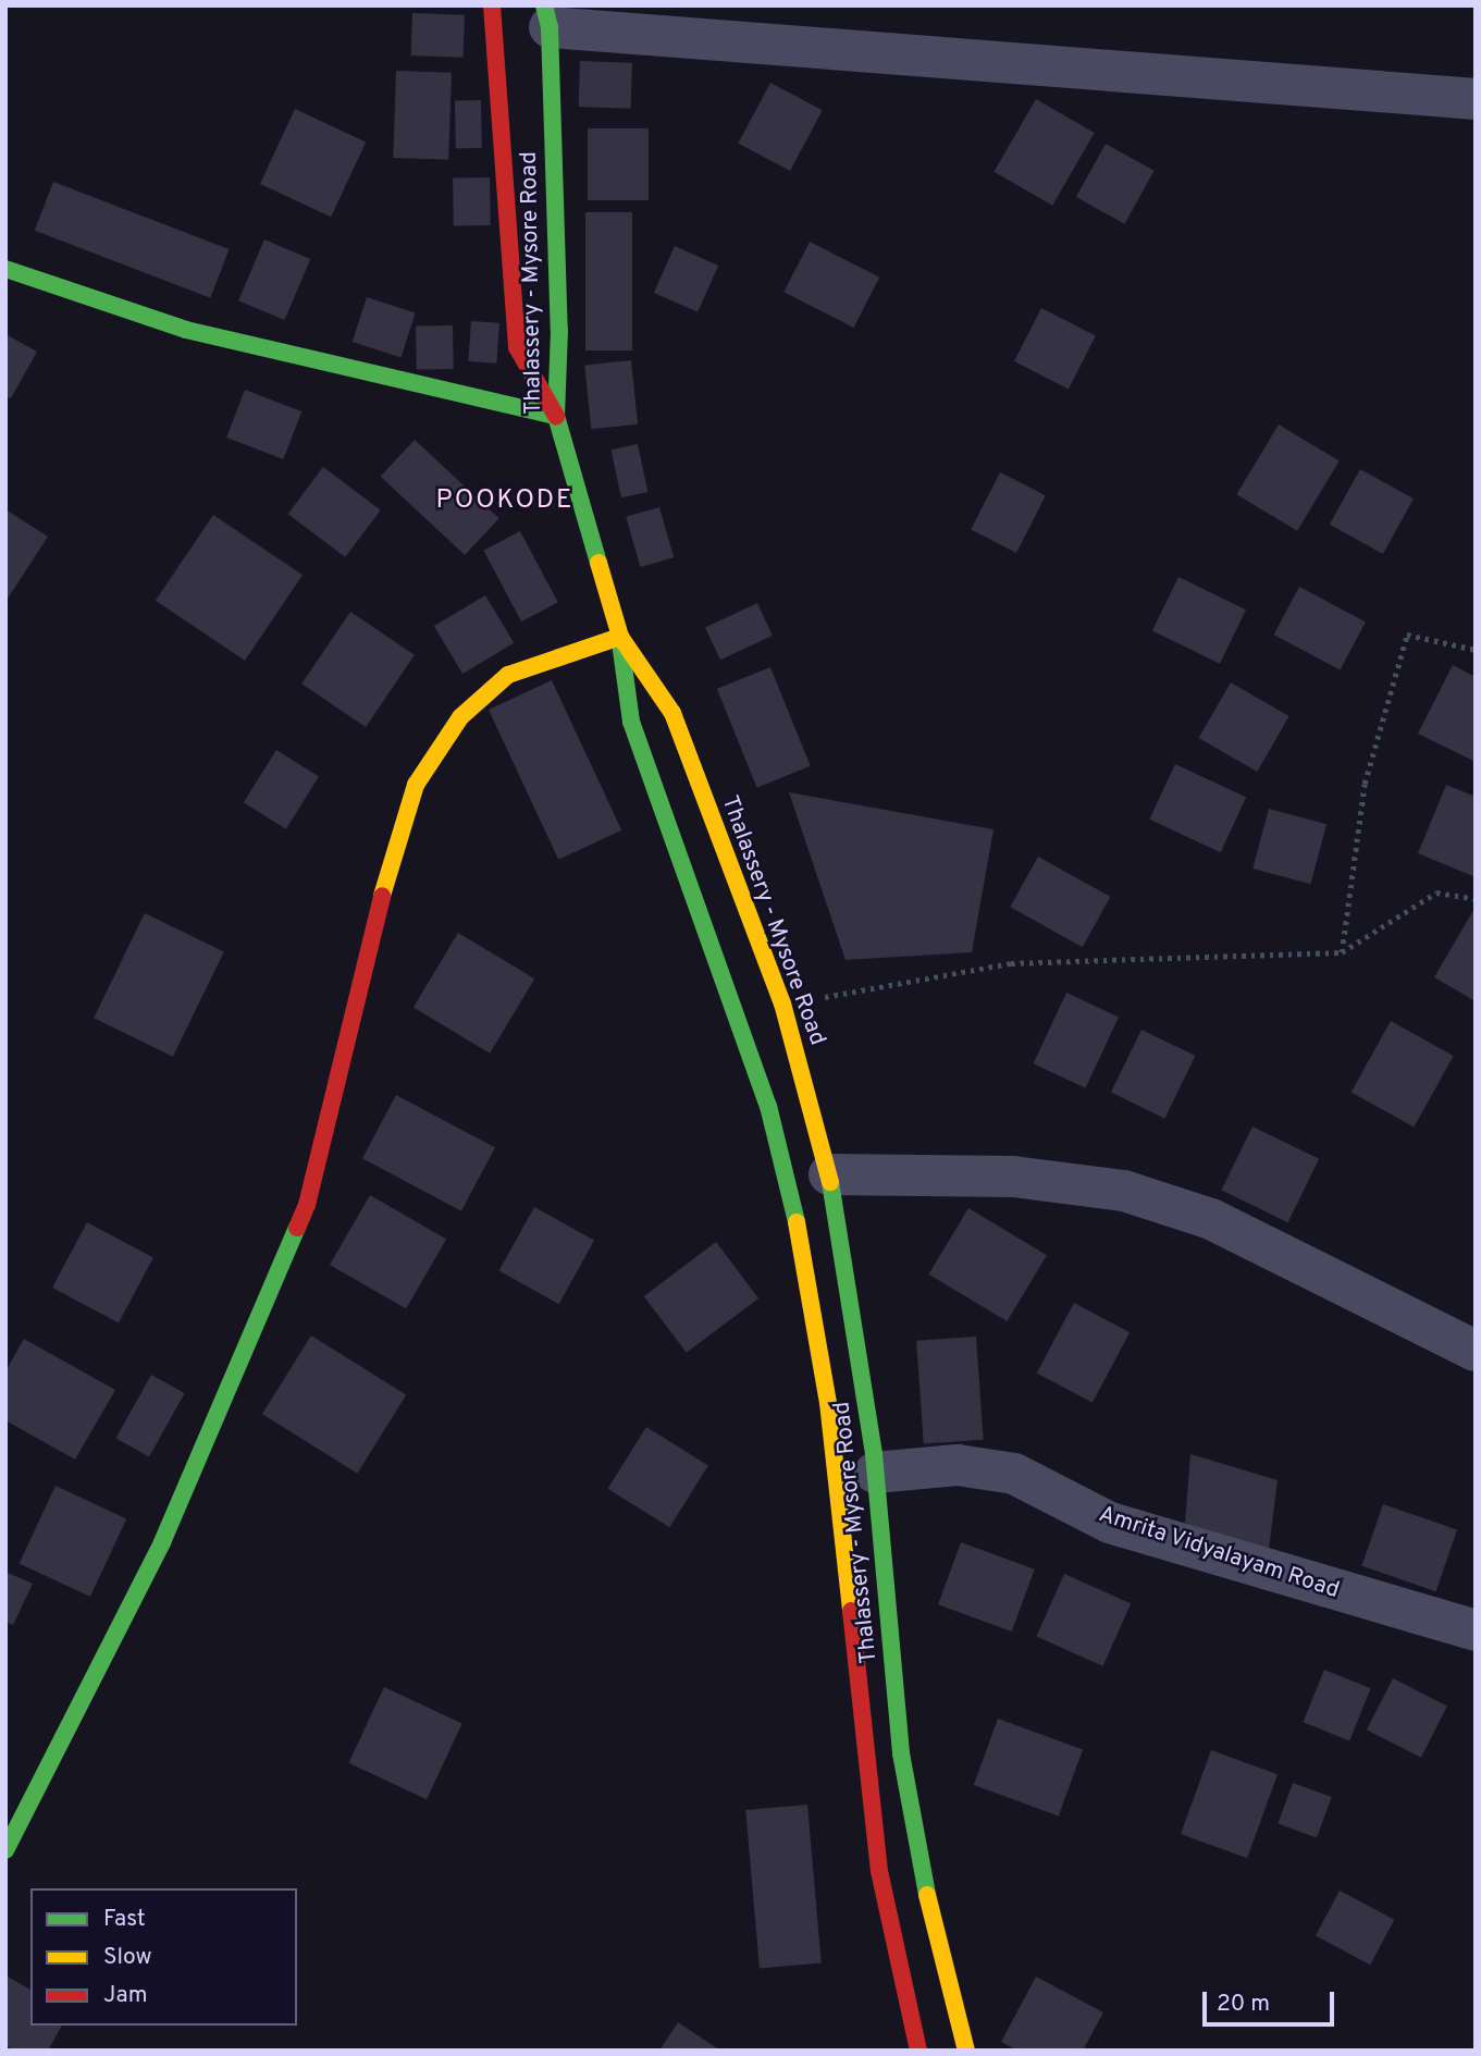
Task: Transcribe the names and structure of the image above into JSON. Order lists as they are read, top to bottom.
{
  "streets": {
    "main road": ["Thalassery - Mysore Road"],
    "street": ["Amrita Vidyalayam Road"]
  },
  "crossings": [
    ["Thalassery - Mysore Road", "Amrita Vidyalayam Road"]
  ],
  "districts": ["POOKODE"],
  "legend": ["Fast", "Slow", "Jam"],
  "scale_bar": "20 m"
}
